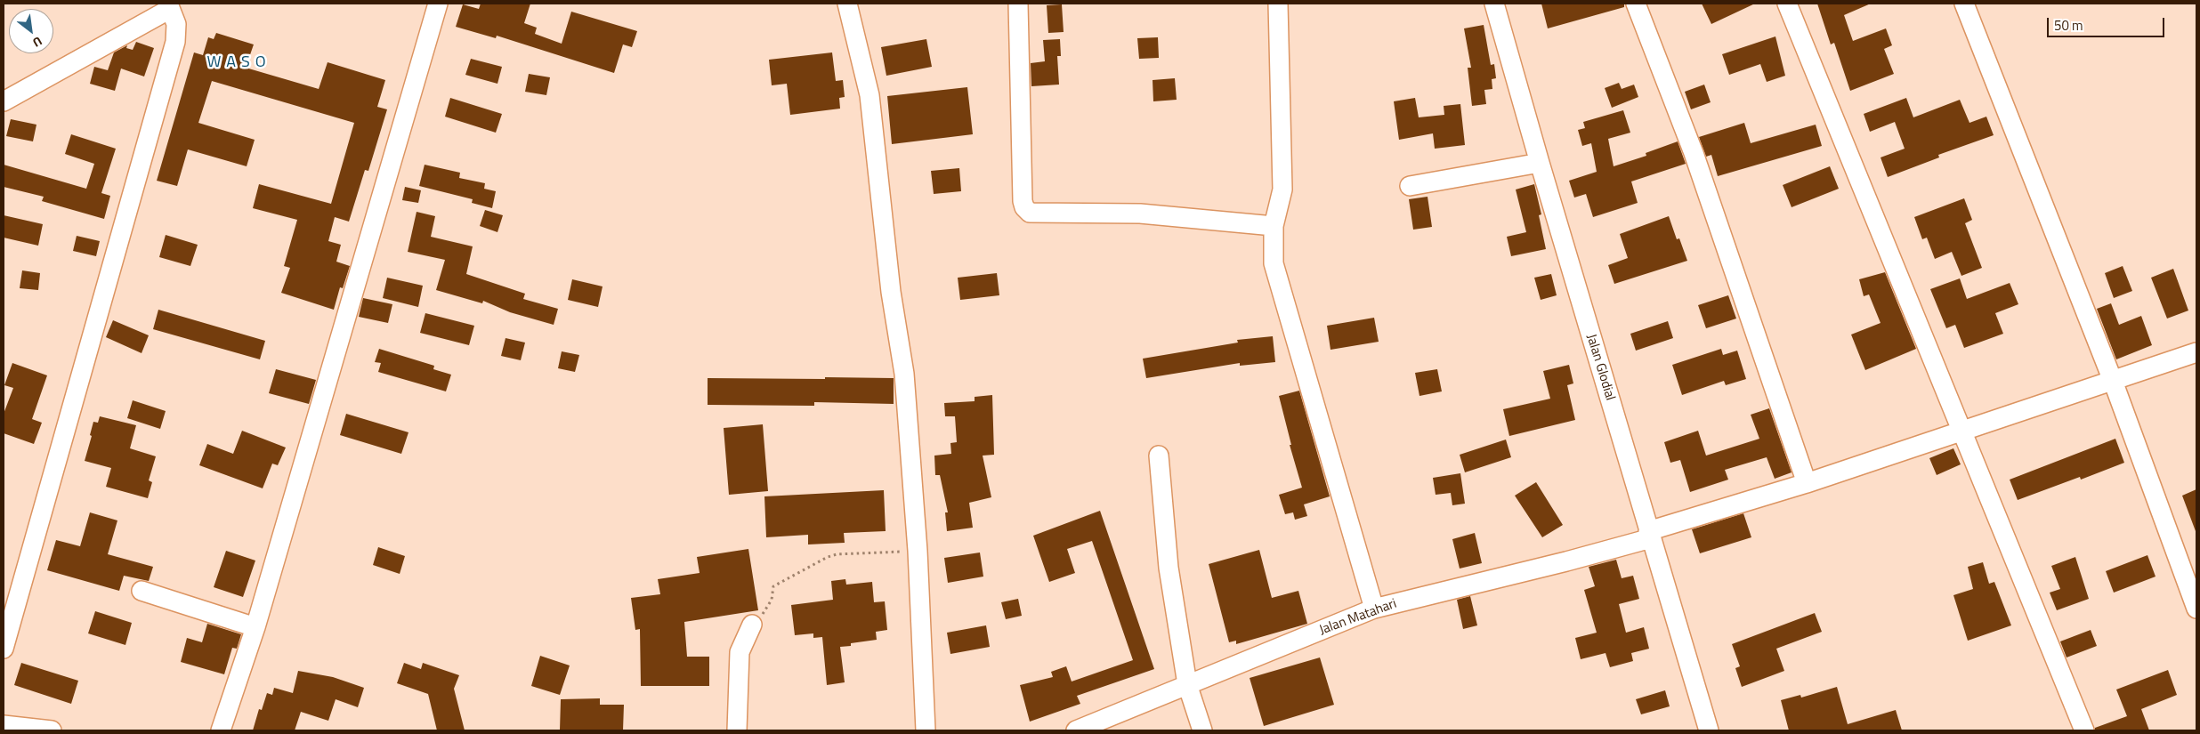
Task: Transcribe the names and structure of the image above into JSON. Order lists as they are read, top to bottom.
{
  "streets": {
    "street": ["Jalan Glodial", "Jalan Matahari"]
  },
  "crossings": [
    ["Jalan Glodial", "Jalan Matahari"]
  ],
  "districts": ["W A S O"],
  "scale_bar": "50 m",
  "north": "bottom right"
}
